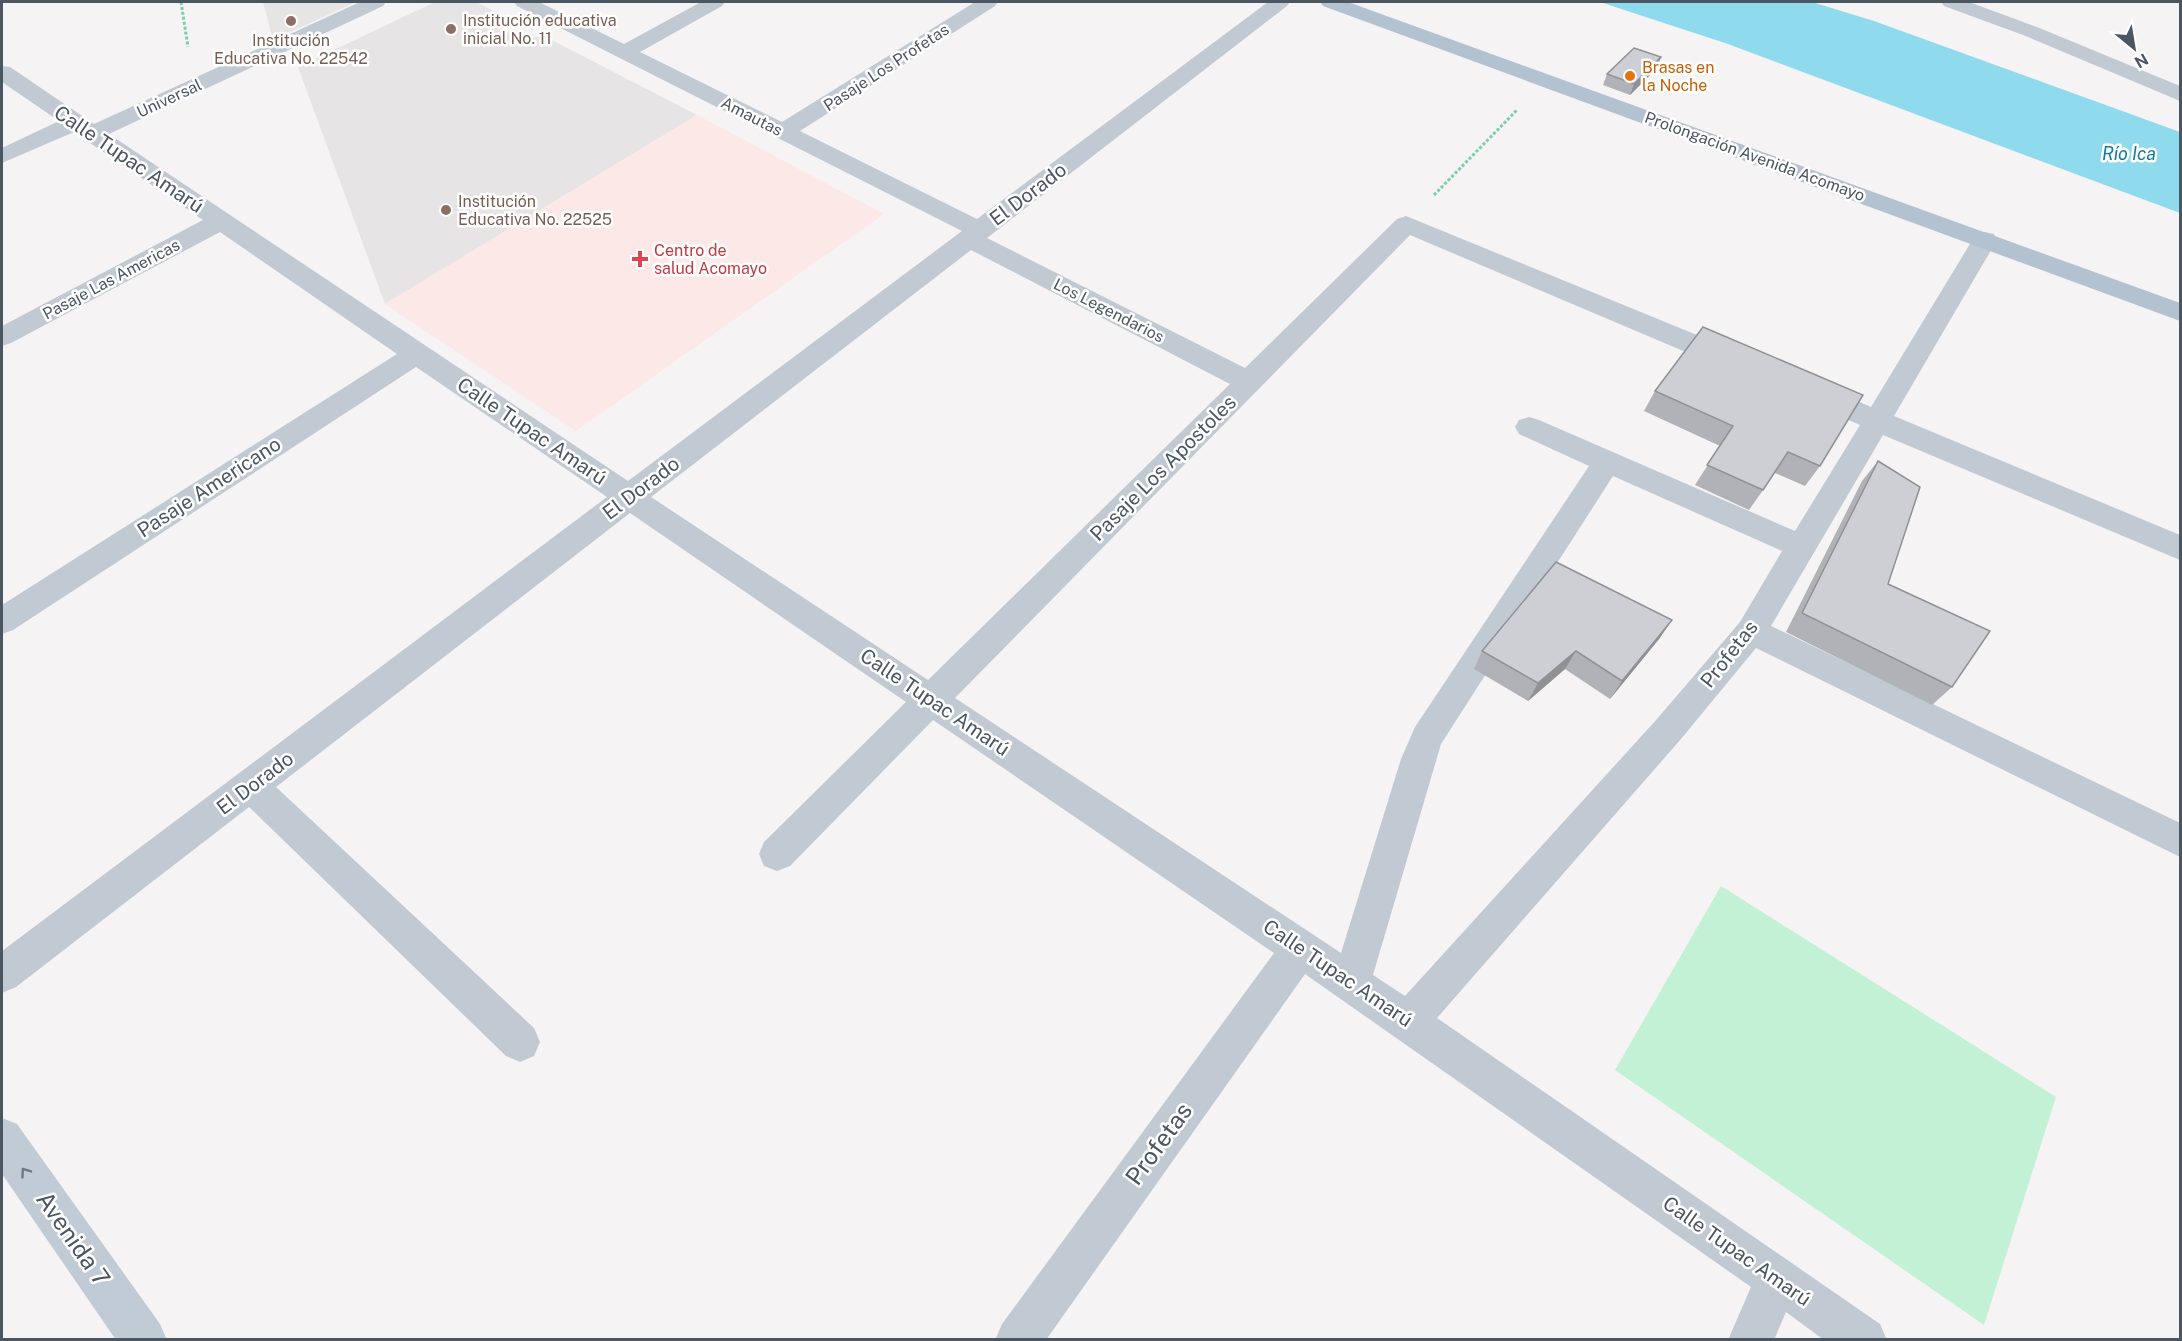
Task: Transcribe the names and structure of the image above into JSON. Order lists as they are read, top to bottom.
{
  "streets": {
    "main road": ["Prolongación Avenida Acomayo"],
    "street": [
      "Pasaje Los Profetas",
      "Universal",
      "Amautas",
      "Calle Tupac Amarú",
      "El Dorado",
      "Pasaje Las Americas",
      "Los Legendarios",
      "Pasaje Los Apostoles",
      "Pasaje Americano",
      "Profetas",
      "Avenida 7"
    ]
  },
  "crossings": [
    ["Pasaje Los Profetas", "Amautas"],
    ["Universal", "Calle Tupac Amarú"],
    ["Amautas", "El Dorado"],
    ["Amautas", "Los Legendarios"],
    ["Prolongación Avenida Acomayo", "Profetas"],
    ["Calle Tupac Amarú", "El Dorado"],
    ["Calle Tupac Amarú", "Pasaje Las Americas"],
    ["Calle Tupac Amarú", "Pasaje Los Apostoles"],
    ["Calle Tupac Amarú", "Pasaje Americano"],
    ["Calle Tupac Amarú", "Profetas"],
    ["El Dorado", "Los Legendarios"],
    ["Los Legendarios", "Pasaje Los Apostoles"]
  ],
  "one_way": ["Avenida 7"],
  "water": ["Río Ica"],
  "places": {
    "other": [
      "Institución Educativa No. 22542",
      "Institución educativa inicial No. 11",
      "Brasas en la Noche",
      "Institución Educativa No. 22525"
    ],
    "health": ["Centro de salud Acomayo"]
  },
  "north": "bottom right"
}
